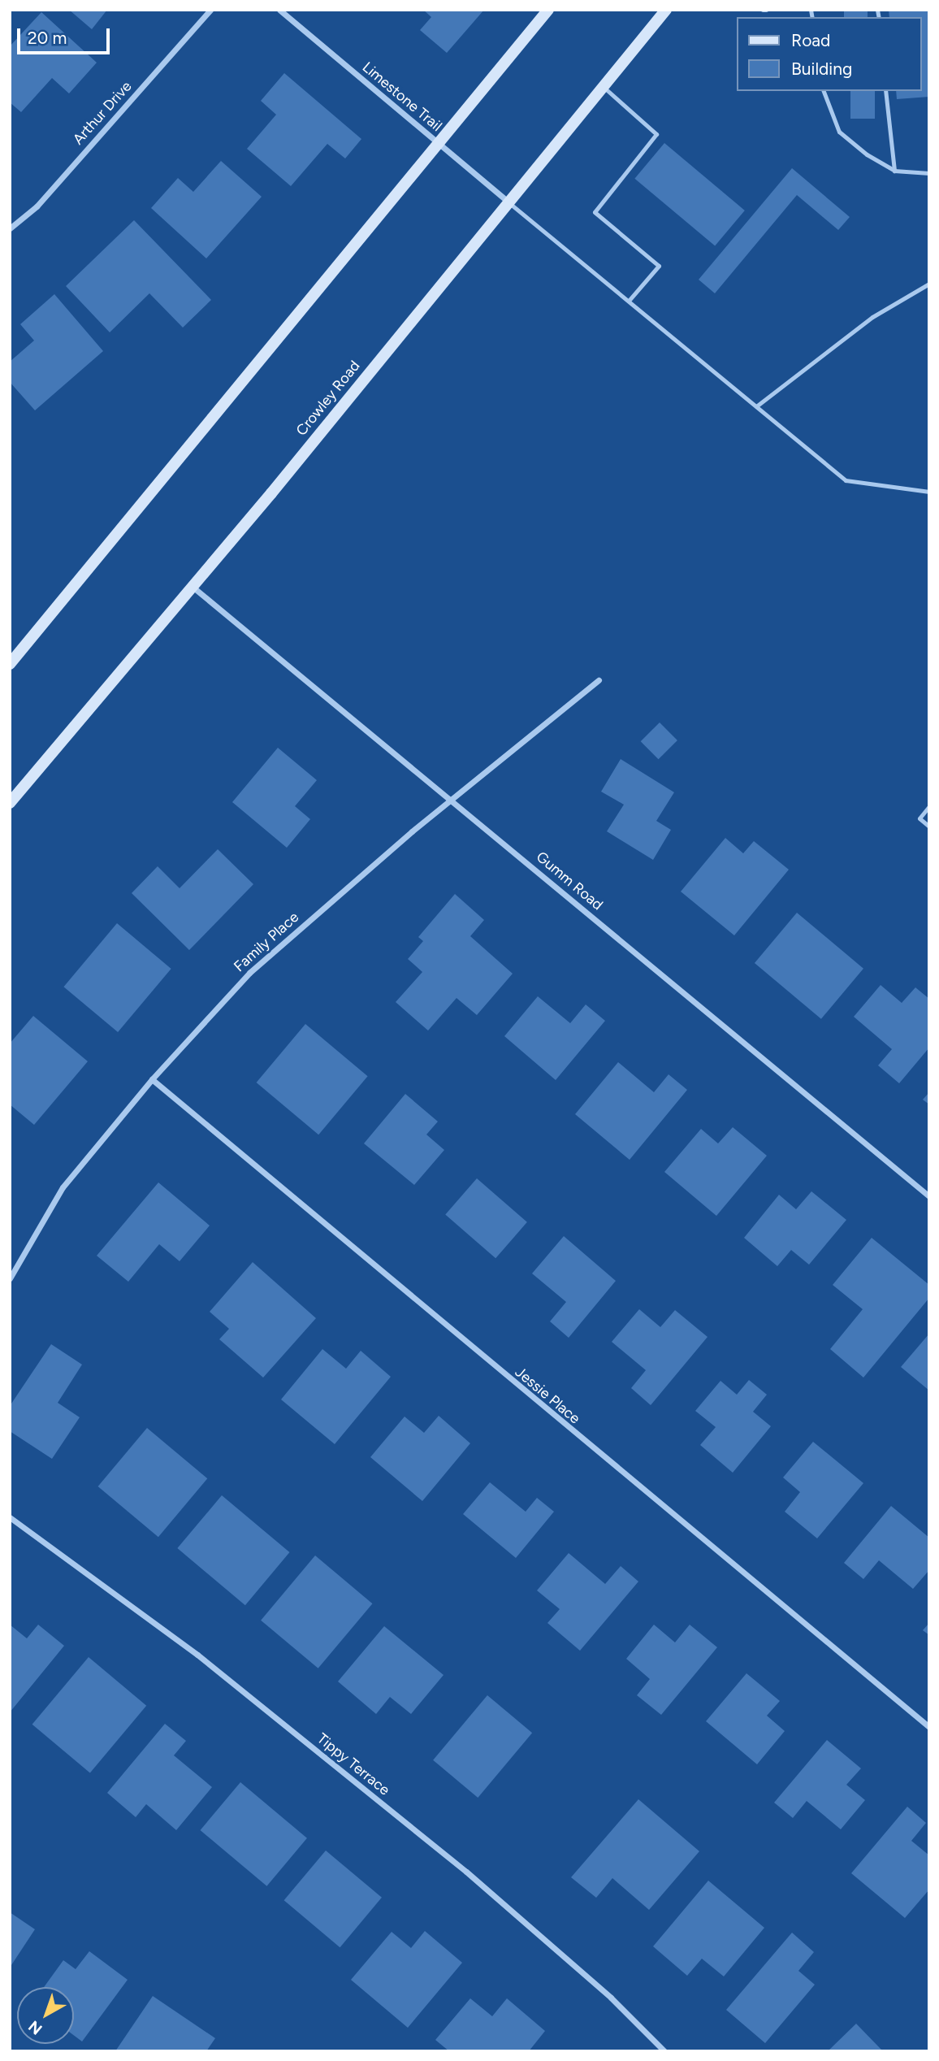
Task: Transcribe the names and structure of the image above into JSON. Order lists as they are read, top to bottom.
{
  "streets": {
    "main road": ["Crowley Road"],
    "street": [
      "Limestone Trail",
      "Arthur Drive",
      "Gumm Road",
      "Family Place",
      "Jessie Place",
      "Tippy Terrace"
    ]
  },
  "crossings": [
    ["Limestone Trail", "Crowley Road"],
    ["Crowley Road", "Gumm Road"],
    ["Gumm Road", "Family Place"],
    ["Family Place", "Jessie Place"]
  ],
  "legend": ["Road", "Building"],
  "scale_bar": "20 m",
  "north": "bottom left"
}
